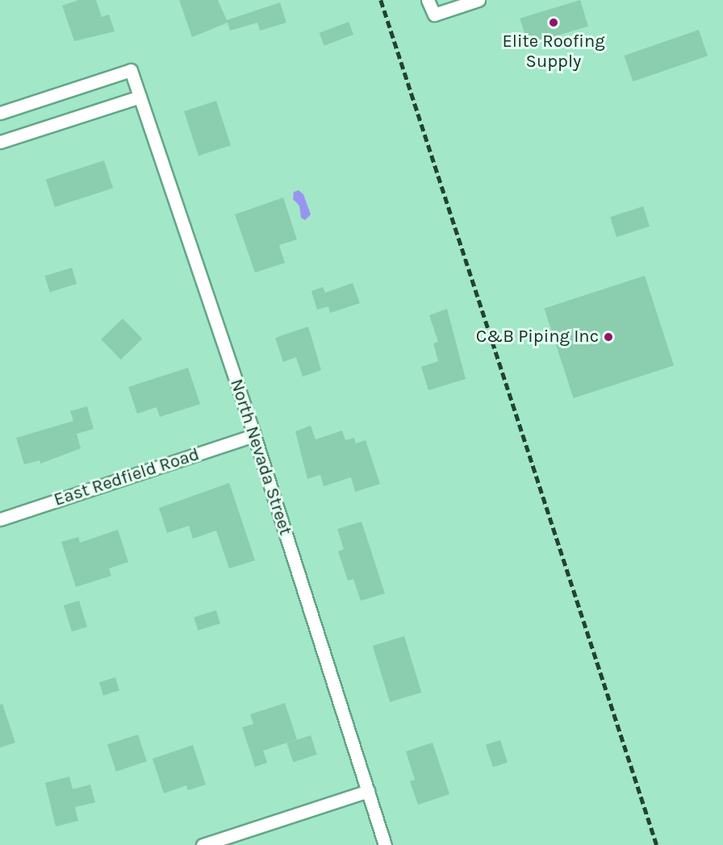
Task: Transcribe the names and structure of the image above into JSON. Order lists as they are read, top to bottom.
{
  "streets": {
    "street": ["North Nevada Street", "East Redfield Road"]
  },
  "crossings": [
    ["North Nevada Street", "East Redfield Road"]
  ],
  "places": ["Elite Roofing Supply", "C&B Piping Inc"]
}
